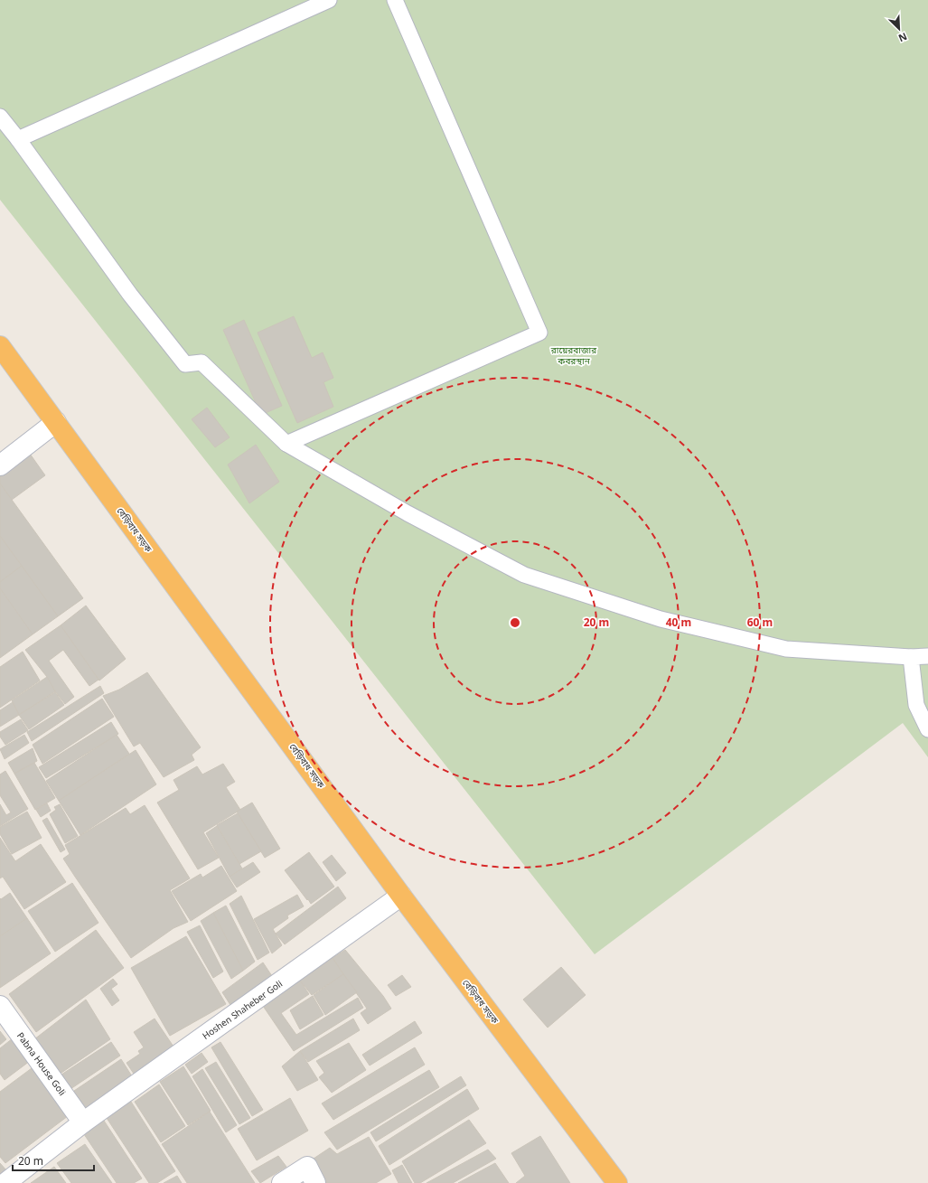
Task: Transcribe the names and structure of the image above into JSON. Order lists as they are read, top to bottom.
{
  "streets": {
    "highway": ["বেড়িবাধ সড়ক"],
    "street": ["Hoshen Shaheber Goli", "Pabna House Goli"]
  },
  "crossings": [
    ["বেড়িবাধ সড়ক", "Hoshen Shaheber Goli"],
    ["Hoshen Shaheber Goli", "Pabna House Goli"]
  ],
  "parks": ["রায়েরবাজার কবরস্থান"],
  "scale_bar": "20 m",
  "north": "bottom right",
  "rings": ["20 m", "40 m", "60 m"]
}
